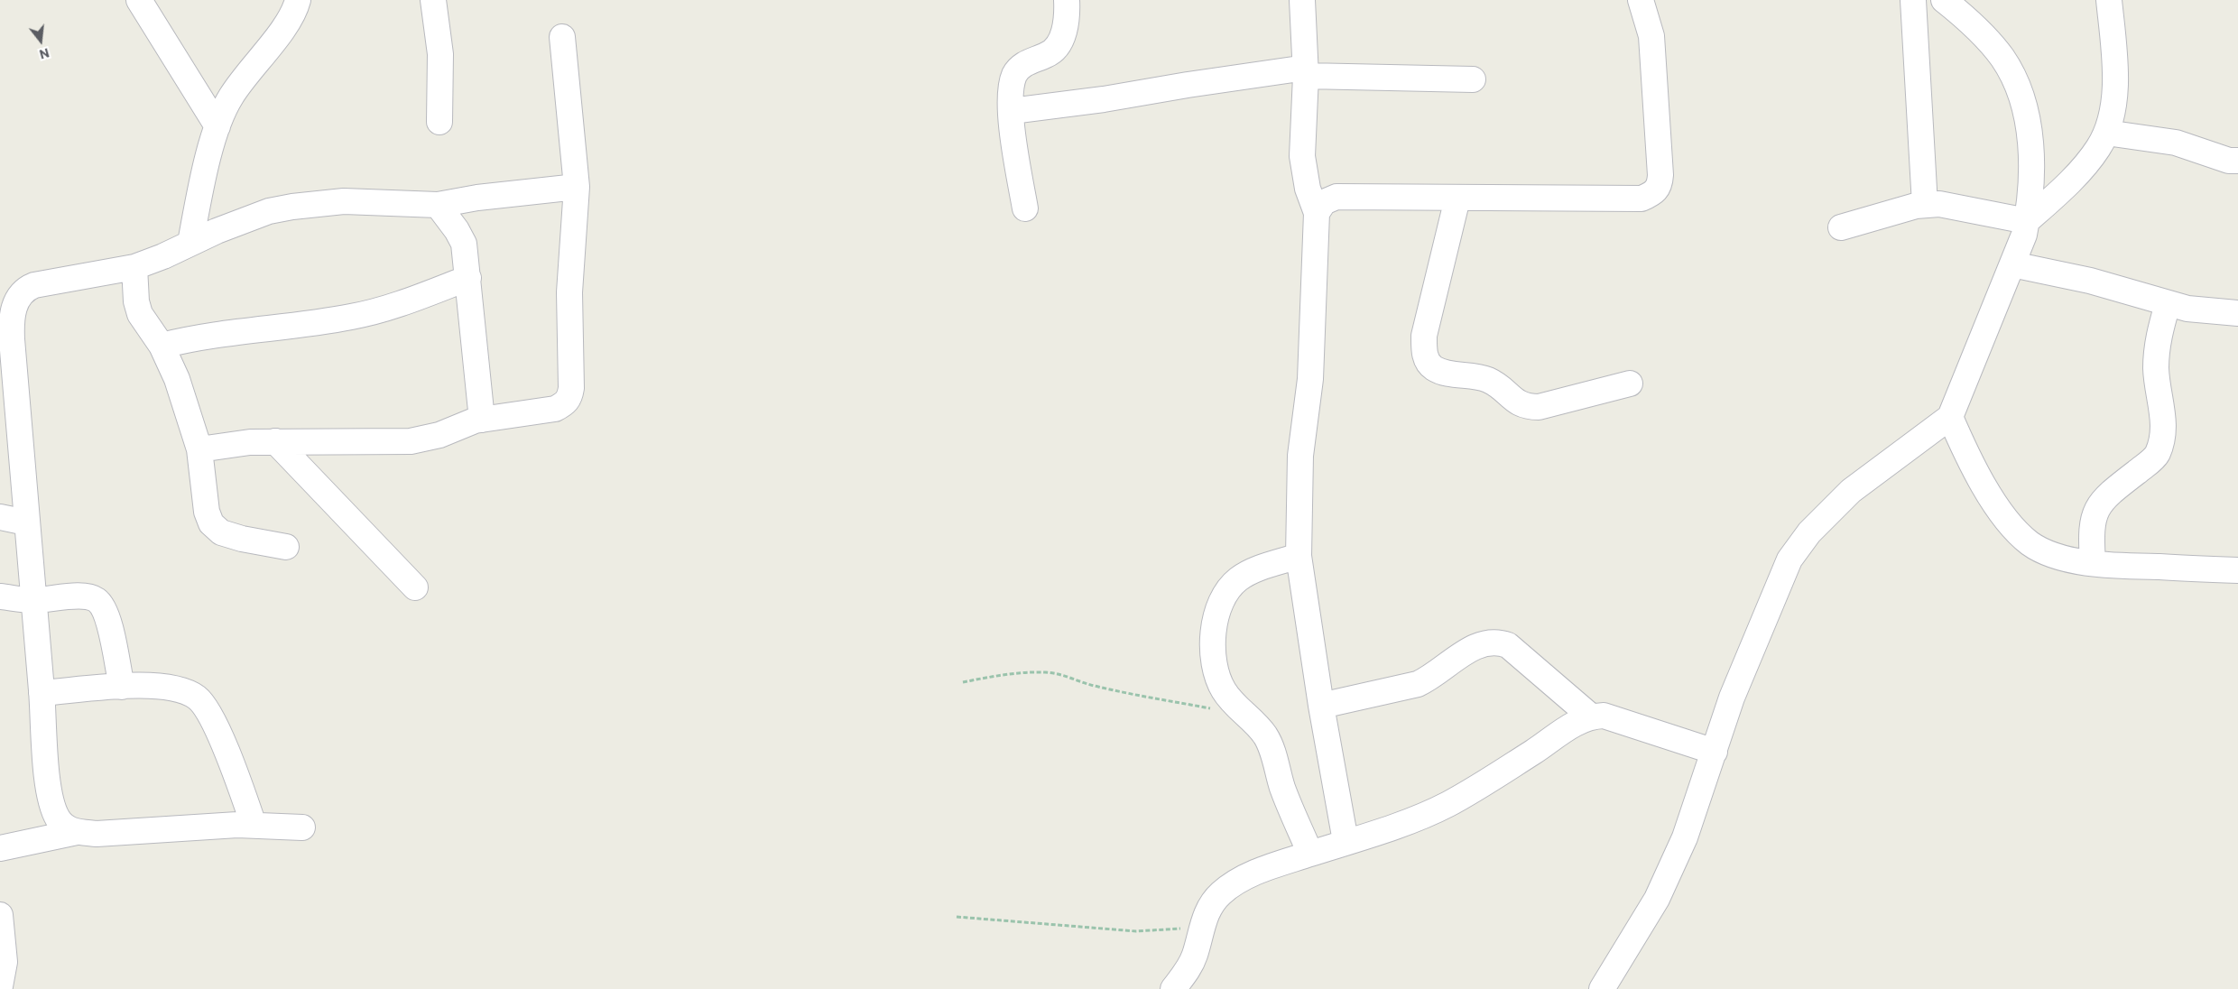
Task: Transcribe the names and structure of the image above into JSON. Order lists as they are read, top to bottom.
{
  "north": "bottom"
}
